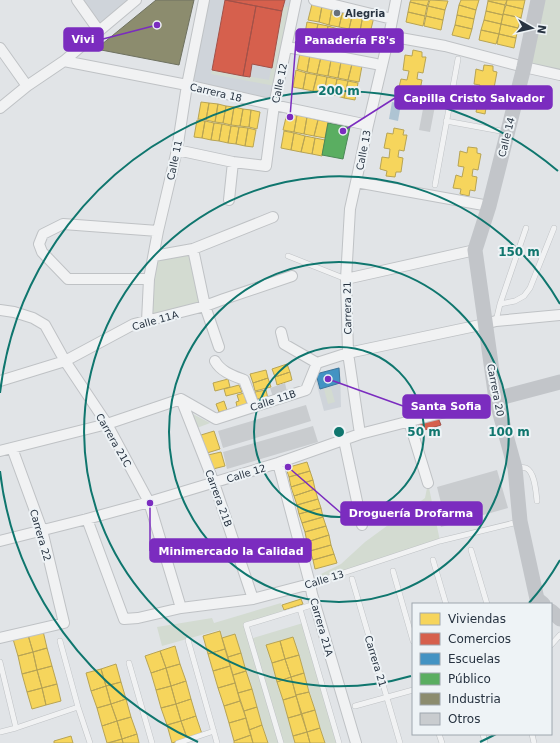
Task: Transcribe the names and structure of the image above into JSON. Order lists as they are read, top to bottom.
{
  "streets": {
    "street": [
      "Calle 12",
      "Carrera 18",
      "Calle 14",
      "Calle 13",
      "Calle 11",
      "Carrera 21",
      "Calle 11A",
      "Carrera 20",
      "Calle 11B",
      "Carrera 21C",
      "Carrera 21B",
      "Carrera 22",
      "Carrera 21A"
    ]
  },
  "crossings": [
    ["Calle 12", "Carrera 18"],
    ["Calle 12", "Calle 13"],
    ["Calle 12", "Carrera 21"],
    ["Calle 12", "Carrera 20"],
    ["Calle 12", "Carrera 21C"],
    ["Calle 12", "Carrera 21B"],
    ["Calle 12", "Carrera 22"],
    ["Calle 12", "Carrera 21A"],
    ["Carrera 18", "Calle 13"],
    ["Carrera 18", "Calle 11"],
    ["Calle 14", "Carrera 20"],
    ["Calle 13", "Carrera 21"],
    ["Calle 13", "Carrera 20"],
    ["Calle 13", "Carrera 21C"],
    ["Calle 13", "Carrera 21B"],
    ["Calle 13", "Carrera 21A"],
    ["Calle 11", "Calle 11A"],
    ["Calle 11A", "Carrera 21C"],
    ["Calle 11B", "Carrera 21B"]
  ],
  "places": [
    "Alegria",
    "Vivi",
    "Panadería F8's",
    "Capilla Cristo Salvador",
    "Santa Sofia",
    "Droguería Drofarma",
    "Minimercado la Calidad"
  ],
  "legend": [
    "Viviendas",
    "Comercios",
    "Escuelas",
    "Público",
    "Industria",
    "Otros"
  ],
  "north": "right",
  "rings": [
    "200 m",
    "150 m",
    "50 m",
    "100 m"
  ]
}
